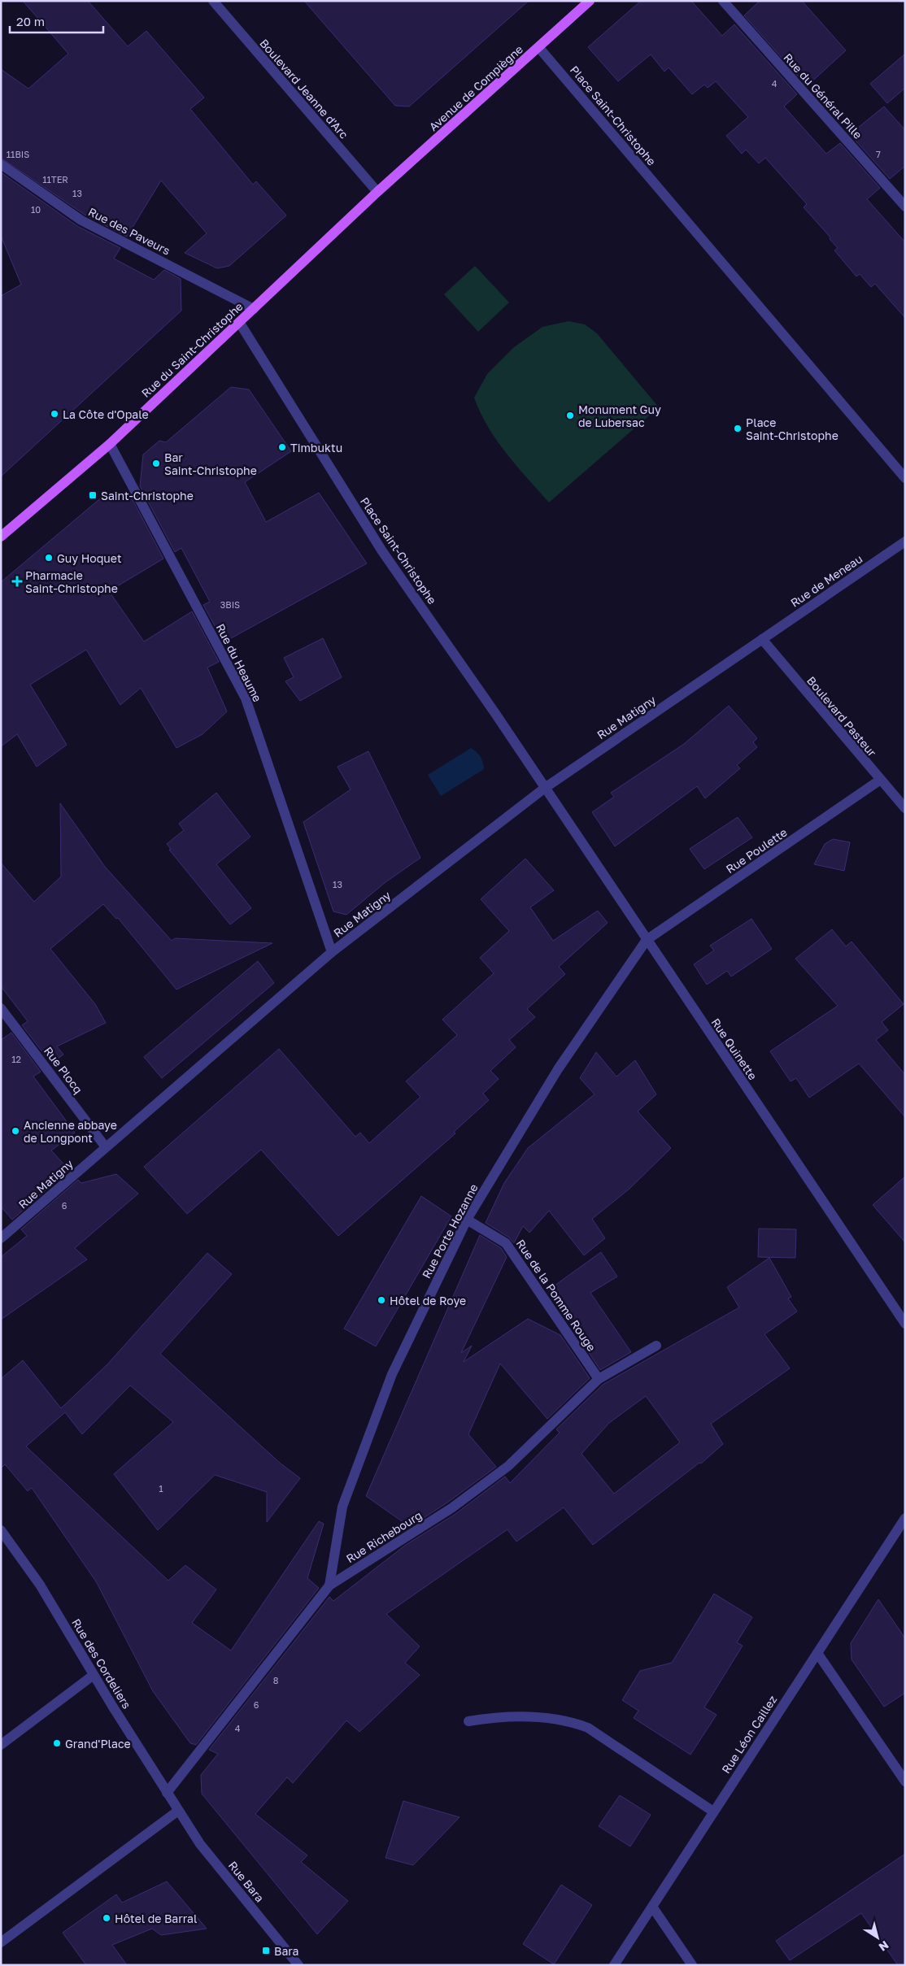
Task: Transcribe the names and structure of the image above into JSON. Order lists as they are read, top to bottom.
{
  "streets": {
    "main road": ["Avenue de Compiègne", "Rue du Saint-Christophe"],
    "street": [
      "Boulevard Jeanne d'Arc",
      "Rue du Général Pille",
      "Place Saint-Christophe",
      "Rue des Paveurs",
      "Rue de Meneau",
      "Rue du Heaume",
      "Boulevard Pasteur",
      "Rue Matigny",
      "Rue Poulette",
      "Rue Quinette",
      "Rue Plocq",
      "Rue Porte Hozanne",
      "Rue de la Pomme Rouge",
      "Rue Richebourg",
      "Rue des Cordeliers",
      "Rue Léon Caillez",
      "Rue Bara"
    ]
  },
  "crossings": [
    ["Avenue de Compiègne", "Boulevard Jeanne d'Arc"],
    ["Avenue de Compiègne", "Place Saint-Christophe"],
    ["Avenue de Compiègne", "Rue du Saint-Christophe"],
    ["Boulevard Jeanne d'Arc", "Rue du Saint-Christophe"],
    ["Place Saint-Christophe", "Rue du Saint-Christophe"],
    ["Place Saint-Christophe", "Rue Matigny"],
    ["Place Saint-Christophe", "Rue Quinette"],
    ["Rue des Paveurs", "Rue du Saint-Christophe"],
    ["Rue du Saint-Christophe", "Rue du Heaume"],
    ["Rue de Meneau", "Boulevard Pasteur"],
    ["Rue de Meneau", "Rue Matigny"],
    ["Rue du Heaume", "Rue Matigny"],
    ["Boulevard Pasteur", "Rue Matigny"],
    ["Boulevard Pasteur", "Rue Poulette"],
    ["Rue Matigny", "Rue Quinette"],
    ["Rue Matigny", "Rue Plocq"],
    ["Rue Poulette", "Rue Quinette"],
    ["Rue Poulette", "Rue Porte Hozanne"],
    ["Rue Quinette", "Rue Porte Hozanne"],
    ["Rue Porte Hozanne", "Rue de la Pomme Rouge"],
    ["Rue Porte Hozanne", "Rue Richebourg"],
    ["Rue de la Pomme Rouge", "Rue Richebourg"],
    ["Rue Richebourg", "Rue des Cordeliers"],
    ["Rue des Cordeliers", "Rue Bara"]
  ],
  "places": {
    "other": [
      "La Côte d'Opale",
      "Monument Guy de Lubersac",
      "Place Saint-Christophe",
      "Timbuktu",
      "Bar Saint-Christophe",
      "Guy Hoquet",
      "Ancienne abbaye de Longpont",
      "Hôtel de Roye",
      "Grand'Place",
      "Hôtel de Barral"
    ],
    "transit": ["Saint-Christophe", "Bara"],
    "health": ["Pharmacie Saint-Christophe"]
  },
  "house_numbers": [
    "4",
    "11BIS",
    "7",
    "11TER",
    "13",
    "10",
    "3BIS",
    "13",
    "12",
    "6",
    "1",
    "8",
    "6",
    "4"
  ],
  "scale_bar": "20 m",
  "north": "bottom right"
}
